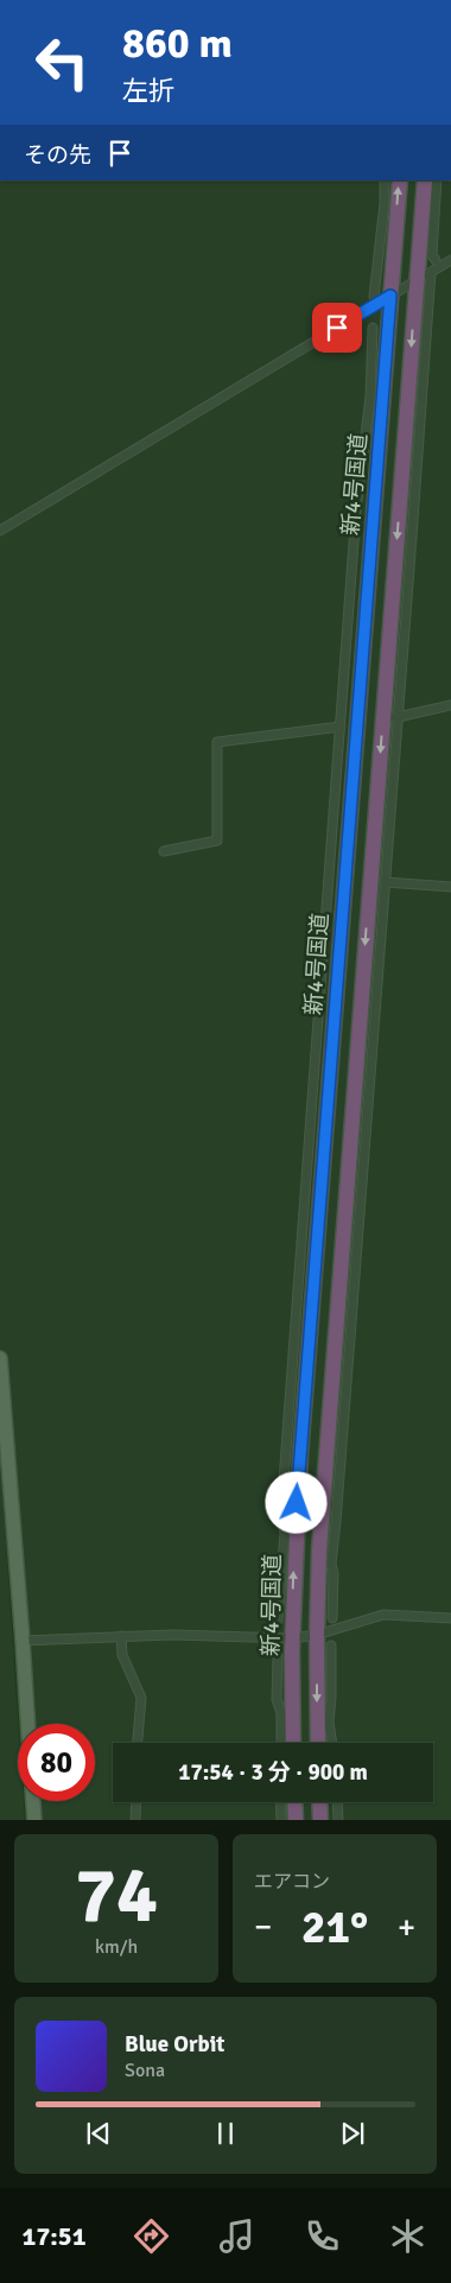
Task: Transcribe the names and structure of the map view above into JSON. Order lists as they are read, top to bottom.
{
  "streets": {
    "highway": ["新4号国道"]
  },
  "page": {
    "turn": ["860 m", "左折"],
    "then": "その先",
    "limit": "80",
    "trip": "17:54 · 3 分 · 900 m",
    "tile": [
      ["74", "km/h"],
      "エアコン"
    ],
    "heat": ["−", "21°", "+"],
    "song": ["Blue Orbit", "Sona"],
    "tabs": "17:51"
  }
}
